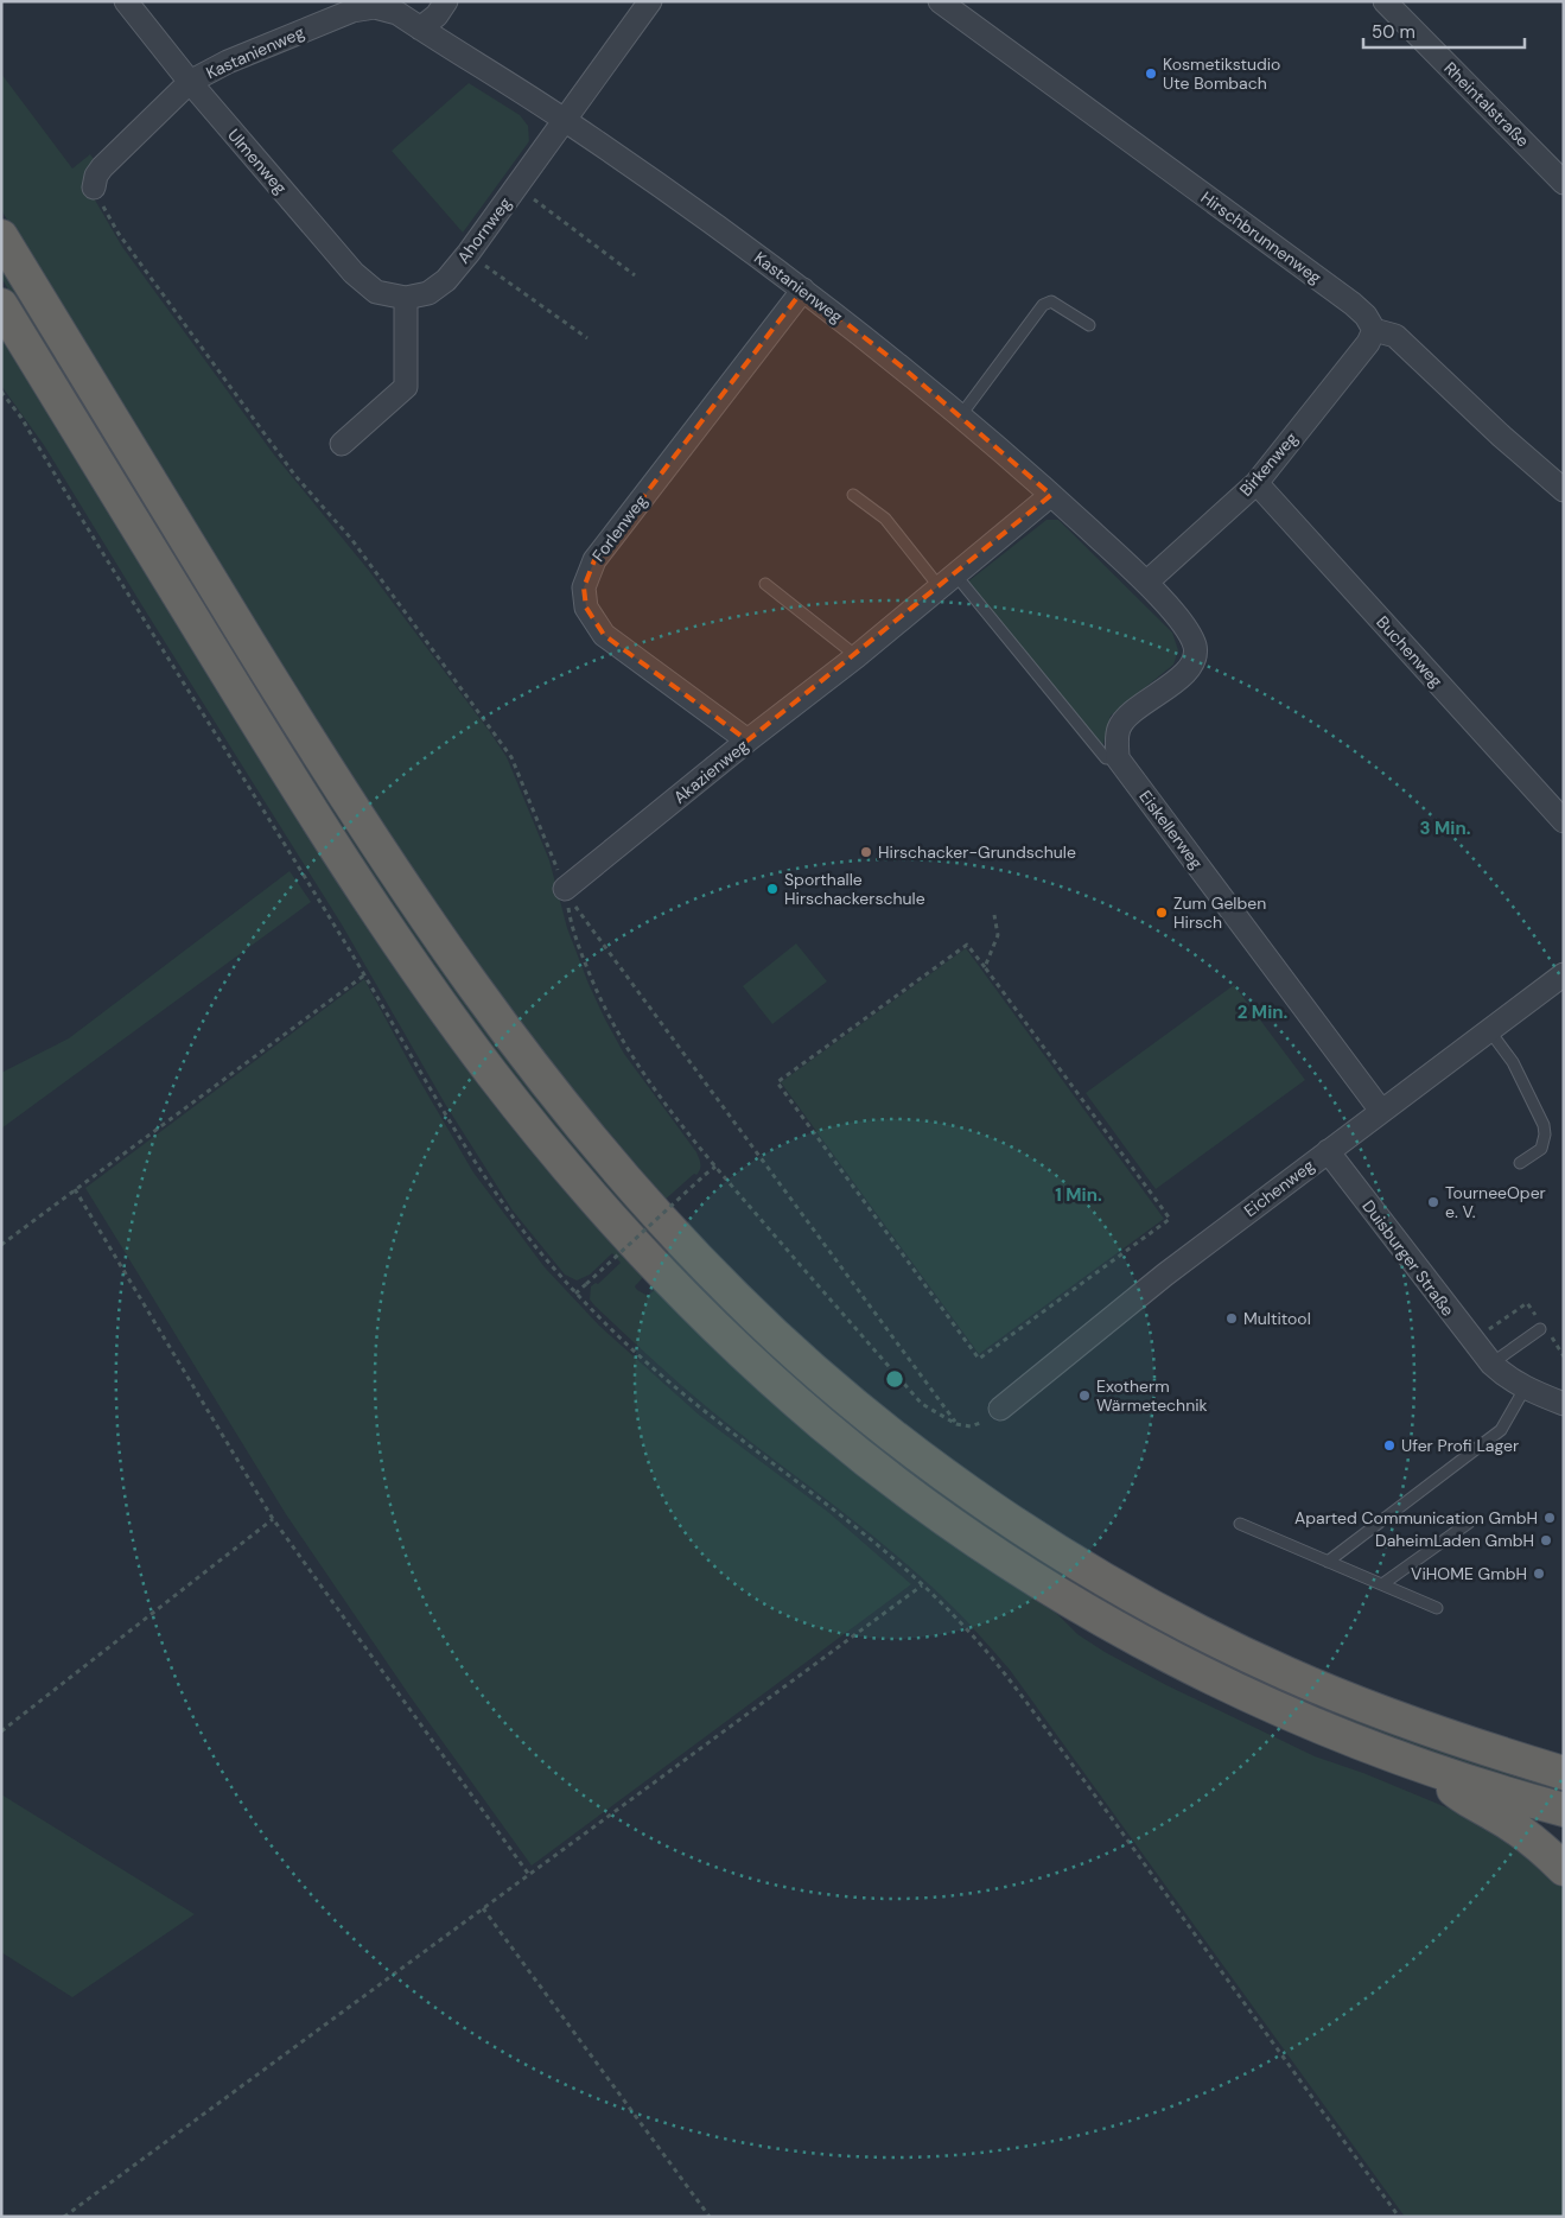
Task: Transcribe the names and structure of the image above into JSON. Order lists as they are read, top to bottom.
{
  "streets": {
    "street": [
      "Kastanienweg",
      "Rheintalstraße",
      "Ulmenweg",
      "Ahornweg",
      "Hirschbrunnenweg",
      "Birkenweg",
      "Forlenweg",
      "Buchenweg",
      "Akazienweg",
      "Eiskellerweg",
      "Eichenweg",
      "Duisburger Straße"
    ]
  },
  "crossings": [
    ["Kastanienweg", "Ulmenweg"],
    ["Kastanienweg", "Ahornweg"],
    ["Kastanienweg", "Birkenweg"],
    ["Kastanienweg", "Forlenweg"],
    ["Kastanienweg", "Akazienweg"],
    ["Ulmenweg", "Ahornweg"],
    ["Hirschbrunnenweg", "Birkenweg"],
    ["Birkenweg", "Buchenweg"],
    ["Forlenweg", "Akazienweg"],
    ["Eiskellerweg", "Eichenweg"],
    ["Eichenweg", "Duisburger Straße"]
  ],
  "places": [
    "Kosmetikstudio Ute Bombach",
    "Hirschacker-Grundschule",
    "Sporthalle Hirschackerschule",
    "Zum Gelben Hirsch",
    "TourneeOper e. V.",
    "Multitool",
    "Exotherm Wärmetechnik",
    "Ufer Profi Lager",
    "Aparted Communication GmbH",
    "DaheimLaden GmbH",
    "ViHOME GmbH"
  ],
  "scale_bar": "50 m",
  "rings": ["3 Min.", "2 Min.", "1 Min."]
}
